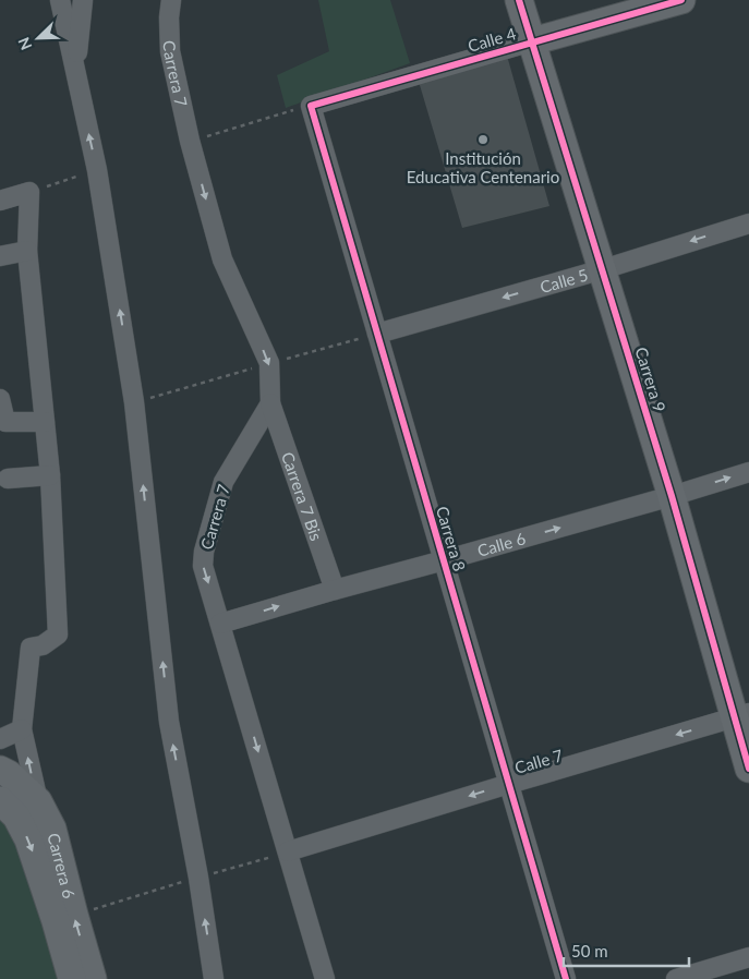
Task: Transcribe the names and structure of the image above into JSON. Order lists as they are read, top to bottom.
{
  "streets": {
    "main road": ["Calle 4", "Carrera 9", "Carrera 6"],
    "street": [
      "Carrera 7",
      "Calle 5",
      "Carrera 7 Bis",
      "Carrera 8",
      "Calle 6",
      "Calle 7"
    ]
  },
  "crossings": [
    ["Calle 4", "Carrera 9"],
    ["Calle 4", "Carrera 8"],
    ["Carrera 7", "Carrera 7 Bis"],
    ["Carrera 7", "Calle 6"],
    ["Carrera 7", "Calle 7"],
    ["Calle 5", "Carrera 9"],
    ["Calle 5", "Carrera 8"],
    ["Carrera 9", "Calle 6"],
    ["Carrera 9", "Calle 7"],
    ["Carrera 7 Bis", "Calle 6"],
    ["Carrera 8", "Calle 6"],
    ["Carrera 8", "Calle 7"]
  ],
  "one_way": ["Calle 5", "Calle 6", "Calle 7"],
  "places": ["Institución Educativa Centenario"],
  "scale_bar": "50 m",
  "north": "bottom left"
}
